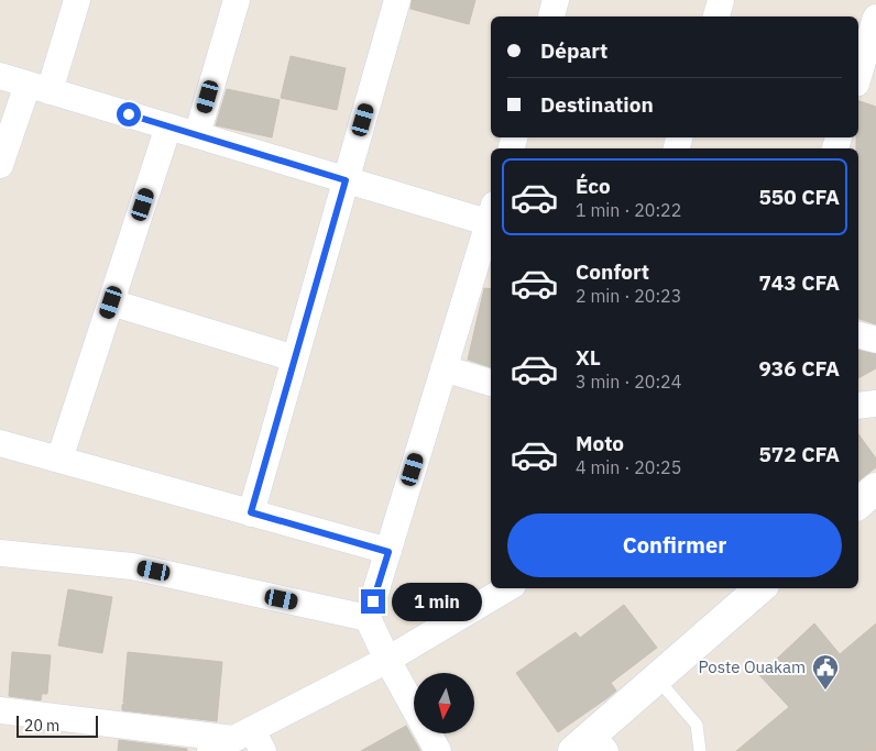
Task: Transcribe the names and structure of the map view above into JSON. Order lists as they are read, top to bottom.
{
  "places": {
    "public building": ["Poste Ouakam"]
  },
  "scale_bar": "20 m",
  "north": "bottom",
  "page": {
    "banner": ["Départ", "Destination"],
    "list": [
      {
        "name": "Éco",
        "note": "1 min · 20:22",
        "value": "550 CFA"
      },
      {
        "name": "Confort",
        "note": "2 min · 20:23",
        "value": "743 CFA"
      },
      {
        "name": "XL",
        "note": "3 min · 20:24",
        "value": "936 CFA"
      },
      {
        "name": "Moto",
        "note": "4 min · 20:25",
        "value": "572 CFA"
      }
    ],
    "buttons": "Confirmer",
    "bubble": "1 min",
    "scale": "20 m"
  }
}
